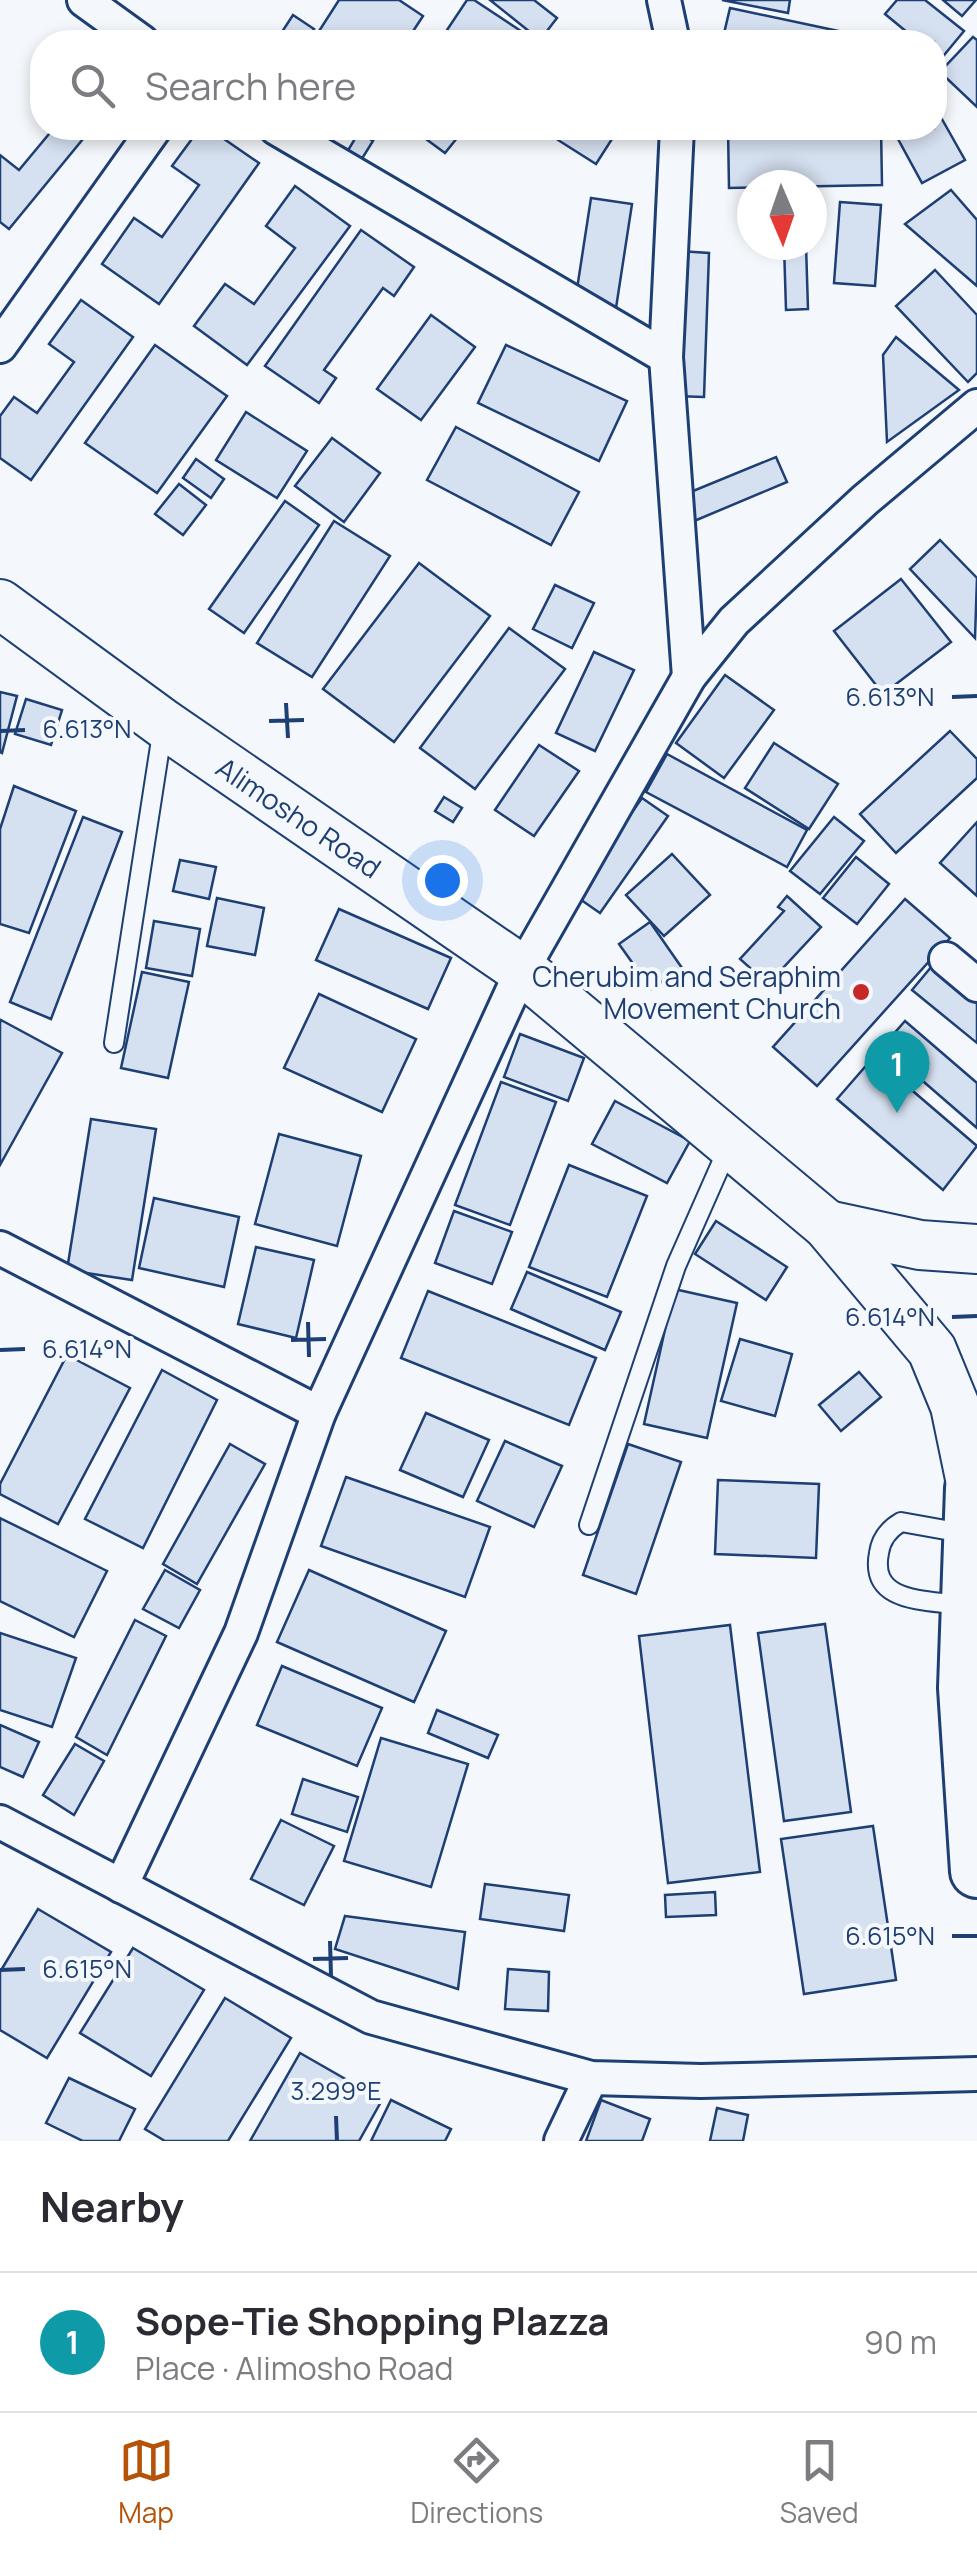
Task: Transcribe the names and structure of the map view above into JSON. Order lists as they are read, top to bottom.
{
  "streets": {
    "main road": ["Alimosho Road"]
  },
  "places": ["Cherubim and Seraphim Movement Church"],
  "north": "bottom",
  "page": {
    "search": "Search here",
    "pins": "1",
    "heading": "Nearby",
    "list": [
      {
        "mark": "1",
        "name": "Sope-Tie Shopping Plazza",
        "note": "Place · Alimosho Road",
        "value": "90 m"
      }
    ],
    "nav": ["Map", "Directions", "Saved"]
  },
  "coordinates": [
    "6.613°N",
    "6.614°N",
    "6.615°N",
    "3.299°E"
  ]
}
